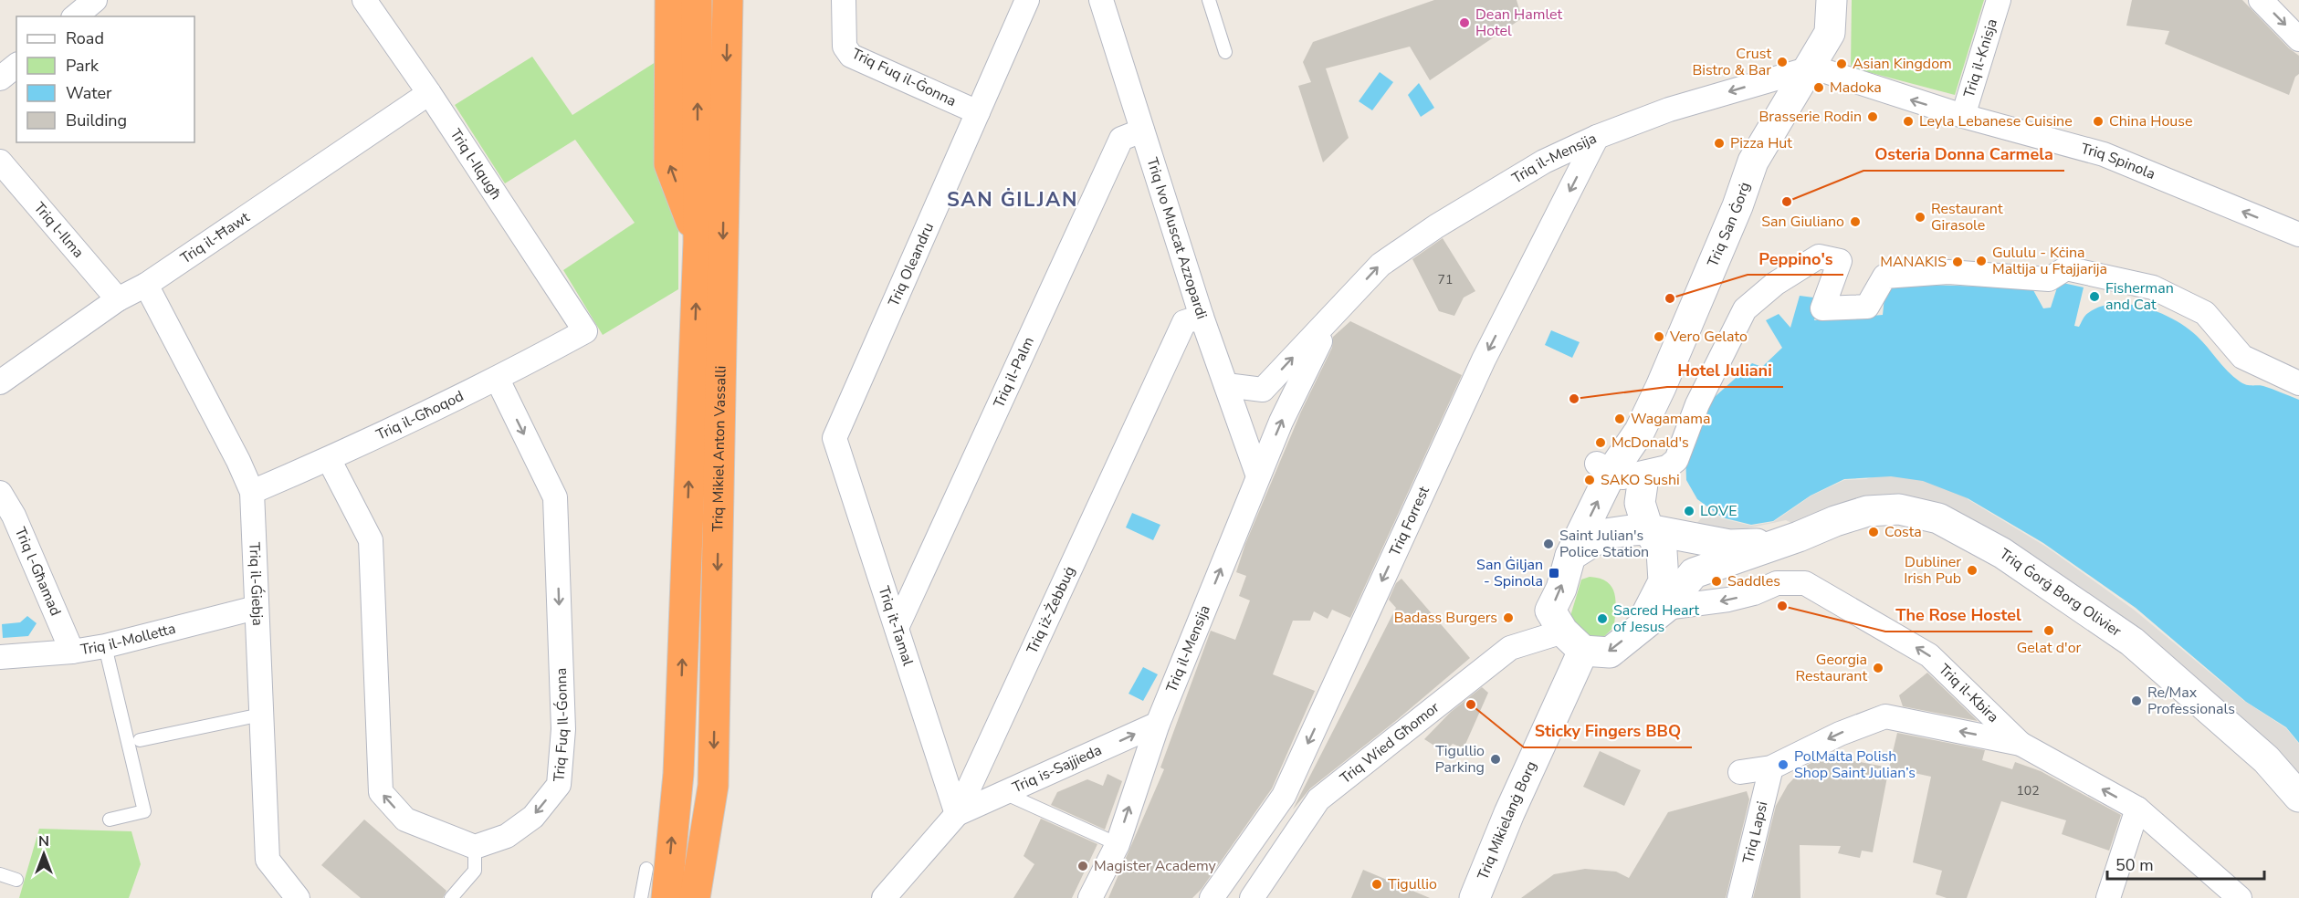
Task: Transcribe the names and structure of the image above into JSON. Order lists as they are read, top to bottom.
{
  "streets": {
    "highway": ["Triq Mikiel Anton Vassalli"],
    "main road": ["Triq San Ġorġ", "Triq Ġorġ Borg Olivier", "Triq Mikielanġ Borg"],
    "street": [
      "Triq il-Knisja",
      "Triq Fuq il-Ġonna",
      "Triq il-Mensija",
      "Triq Spinola",
      "Triq l-Ilqugħ",
      "Triq l-Ilma",
      "Triq il-Ħawt",
      "Triq Ivo Muscat Azzopardi",
      "Triq Oleandru",
      "Triq il-Palm",
      "Triq il-Għoqod",
      "Triq Forrest",
      "Triq l-Għamad",
      "Triq il-Ǵiebja",
      "Triq iż-Żebbuġ",
      "Triq it-Tamal",
      "Triq il-Molletta",
      "Triq il-Kbira",
      "Triq Fuq Il-Ǵonna",
      "Triq Wied Għomor",
      "Triq is-Sajjieda",
      "Triq Lapsi"
    ]
  },
  "crossings": [
    ["Triq il-Knisja", "Triq Spinola"],
    ["Triq Fuq il-Ġonna", "Triq Oleandru"],
    ["Triq il-Mensija", "Triq Spinola"],
    ["Triq il-Mensija", "Triq San Ġorġ"],
    ["Triq il-Mensija", "Triq Ivo Muscat Azzopardi"],
    ["Triq il-Mensija", "Triq Forrest"],
    ["Triq il-Mensija", "Triq is-Sajjieda"],
    ["Triq Spinola", "Triq San Ġorġ"],
    ["Triq l-Ilqugħ", "Triq il-Ħawt"],
    ["Triq l-Ilqugħ", "Triq il-Għoqod"],
    ["Triq San Ġorġ", "Triq Wied Għomor"],
    ["Triq San Ġorġ", "Triq Mikielanġ Borg"],
    ["Triq l-Ilma", "Triq il-Ħawt"],
    ["Triq il-Ħawt", "Triq il-Ǵiebja"],
    ["Triq Ivo Muscat Azzopardi", "Triq il-Palm"],
    ["Triq Ivo Muscat Azzopardi", "Triq iż-Żebbuġ"],
    ["Triq Oleandru", "Triq it-Tamal"],
    ["Triq il-Palm", "Triq it-Tamal"],
    ["Triq il-Għoqod", "Triq il-Ǵiebja"],
    ["Triq il-Għoqod", "Triq Fuq Il-Ǵonna"],
    ["Triq l-Għamad", "Triq il-Molletta"],
    ["Triq il-Ǵiebja", "Triq il-Molletta"],
    ["Triq iż-Żebbuġ", "Triq it-Tamal"],
    ["Triq iż-Żebbuġ", "Triq is-Sajjieda"],
    ["Triq it-Tamal", "Triq is-Sajjieda"],
    ["Triq Wied Għomor", "Triq Mikielanġ Borg"]
  ],
  "one_way": [
    "Triq Spinola",
    "Triq Forrest",
    "Triq il-Kbira",
    "Triq Fuq Il-Ǵonna",
    "Triq is-Sajjieda"
  ],
  "districts": ["SAN ĠILJAN"],
  "places": {
    "other": [
      "Dean Hamlet Hotel",
      "Crust Bistro & Bar",
      "Asian Kingdom",
      "Madoka",
      "Brasserie Rodin",
      "Leyla Lebanese Cuisine",
      "China House",
      "Pizza Hut",
      "Osteria Donna Carmela",
      "Restaurant Girasole",
      "San Giuliano",
      "Gululu - Kċina Maltija u Ftajjarija",
      "MANAKIS",
      "Fisherman and Cat",
      "Peppino's",
      "Vero Gelato",
      "Hotel Juliani",
      "Wagamama",
      "McDonald's",
      "SAKO Sushi",
      "LOVE",
      "Costa",
      "Saint Julian's Police Station",
      "Dubliner Irish Pub",
      "Saddles",
      "The Rose Hostel",
      "Badass Burgers",
      "Sacred Heart of Jesus",
      "Gelat d'or",
      "Georgia Restaurant",
      "Re/Max Professionals",
      "Sticky Fingers BBQ",
      "Tigullio Parking",
      "PolMalta Polish Shop Saint Julian’s",
      "Magister Academy",
      "Tigullio"
    ],
    "transit": ["San Ġiljan - Spinola"]
  },
  "house_numbers": ["71", "102"],
  "legend": [
    "Road",
    "Park",
    "Water",
    "Building"
  ],
  "scale_bar": "50 m",
  "north": "top"
}
